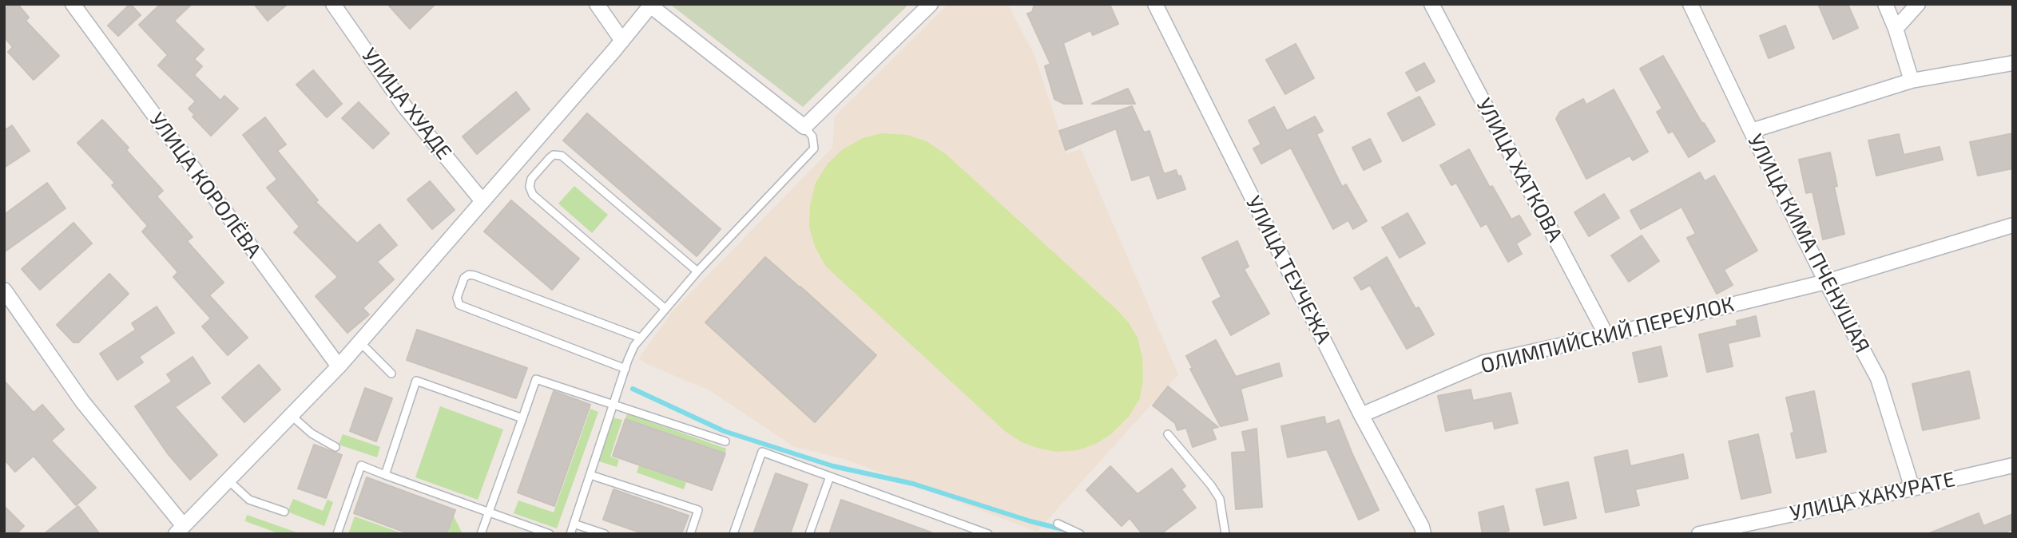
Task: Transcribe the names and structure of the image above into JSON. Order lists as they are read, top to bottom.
{
  "streets": {
    "street": [
      "УЛИЦА ХУАДЕ",
      "УЛИЦА ХАТКОВА",
      "УЛИЦА КОРОЛЁВА",
      "УЛИЦА КИМА ПЧЕНУШАЯ",
      "УЛИЦА ТЕУЧЕЖА",
      "ОЛИМПИЙСКИЙ ПЕРЕУЛОК",
      "УЛИЦА ХАКУРАТЕ"
    ]
  },
  "crossings": [
    ["УЛИЦА ХАТКОВА", "ОЛИМПИЙСКИЙ ПЕРЕУЛОК"],
    ["УЛИЦА КИМА ПЧЕНУШАЯ", "ОЛИМПИЙСКИЙ ПЕРЕУЛОК"],
    ["УЛИЦА КИМА ПЧЕНУШАЯ", "УЛИЦА ХАКУРАТЕ"],
    ["УЛИЦА ТЕУЧЕЖА", "ОЛИМПИЙСКИЙ ПЕРЕУЛОК"]
  ]
}
